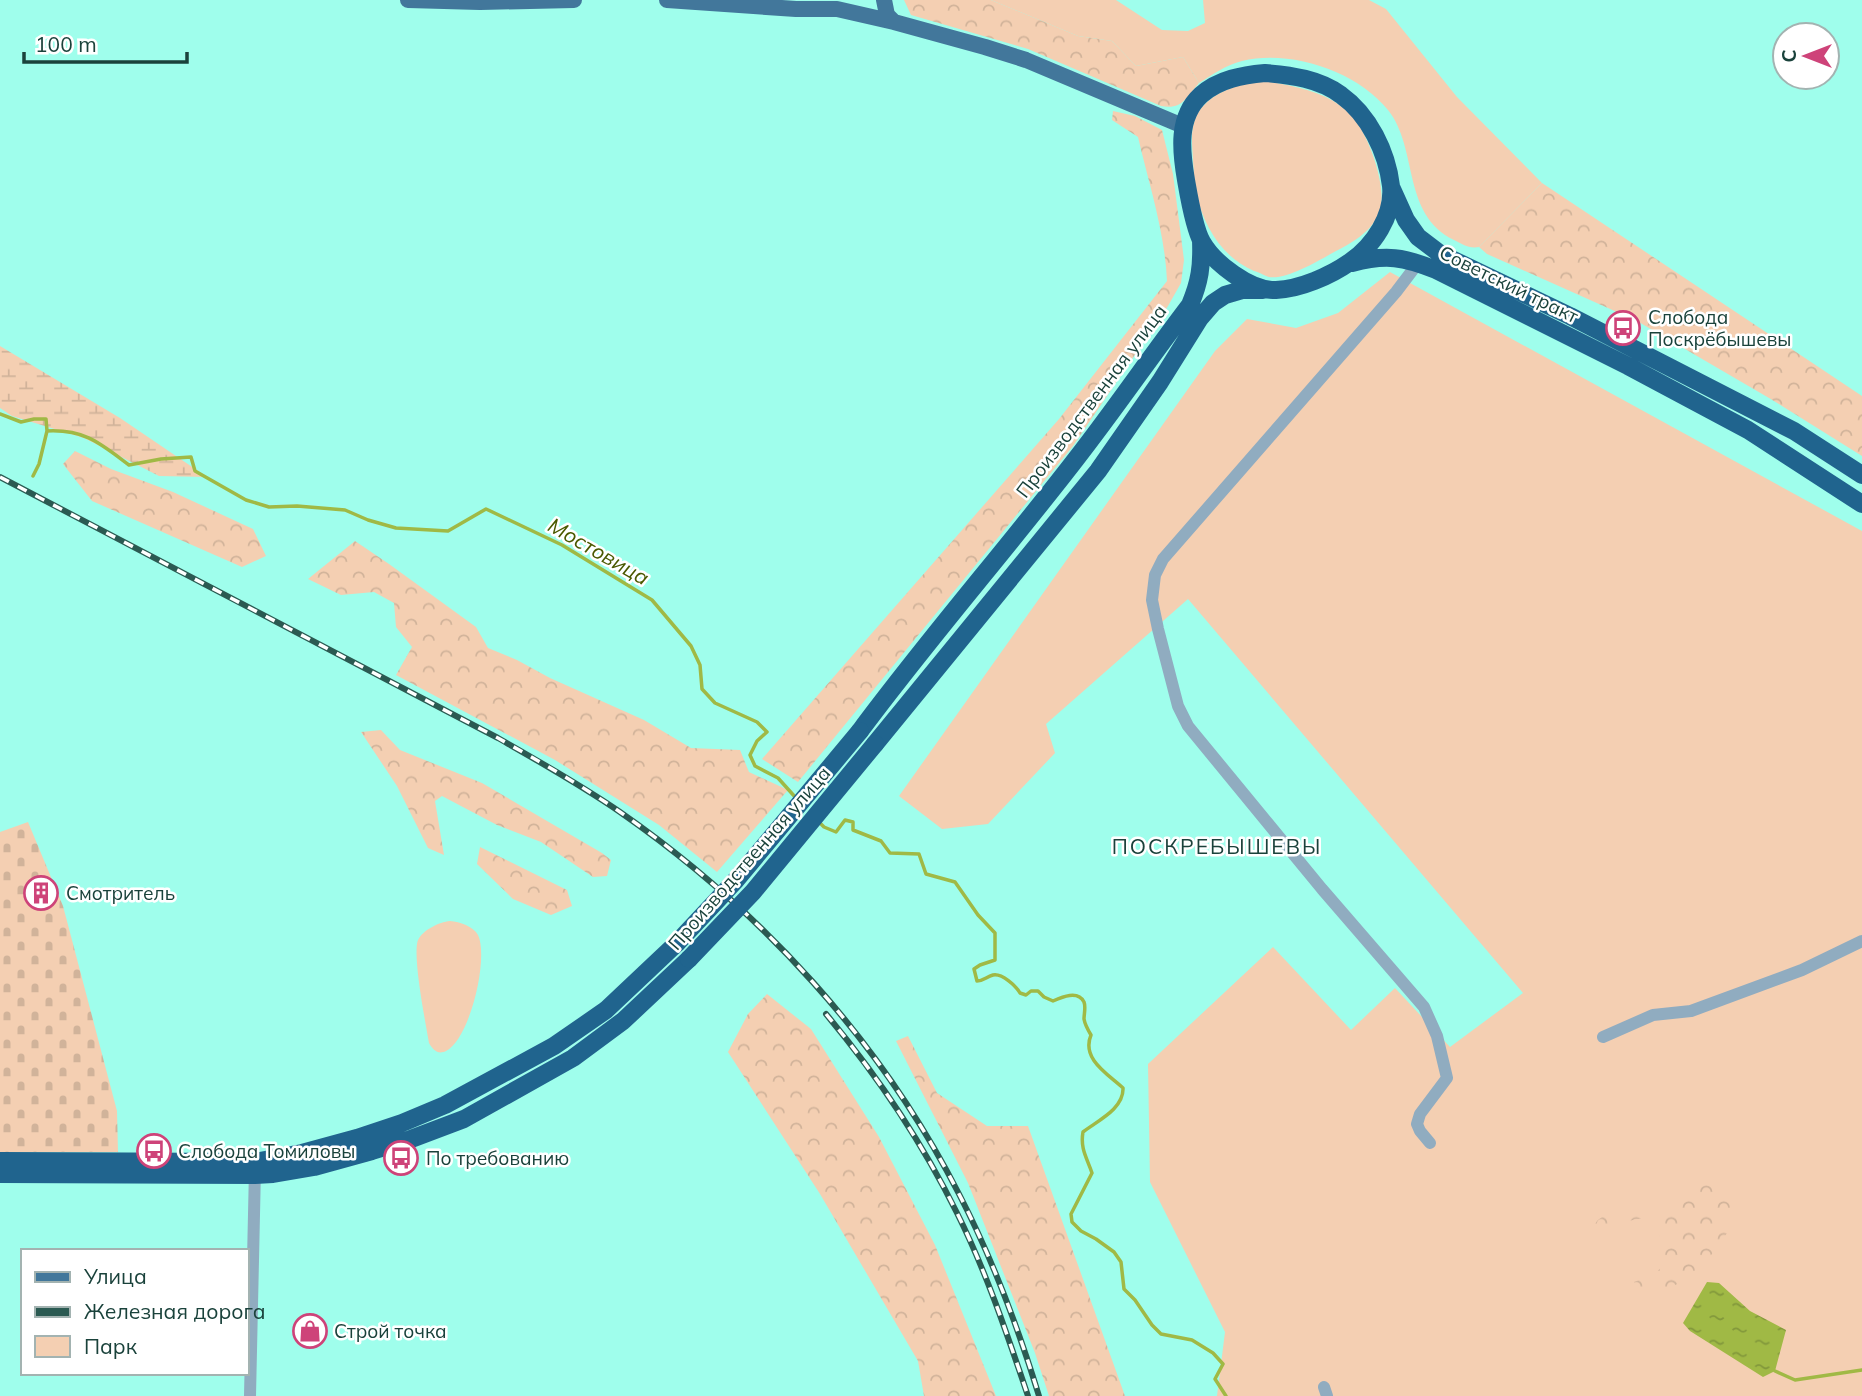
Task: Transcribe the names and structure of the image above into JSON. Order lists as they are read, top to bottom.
{
  "streets": {
    "highway": ["Советский тракт", "Производственная улица"]
  },
  "crossings": [
    ["Советский тракт", "Производственная улица"]
  ],
  "districts": ["ПОСКРЕБЫШЕВЫ"],
  "water": ["Мостовица"],
  "places": {
    "bus stop": ["Слобода Поскрёбышевы", "Слобода Томиловы", "По требованию"],
    "building": ["Смотритель"],
    "shop": ["Строй точка"]
  },
  "legend": ["Улица", "Железная дорога", "Парк"],
  "scale_bar": "100 m",
  "north": "left"
}
